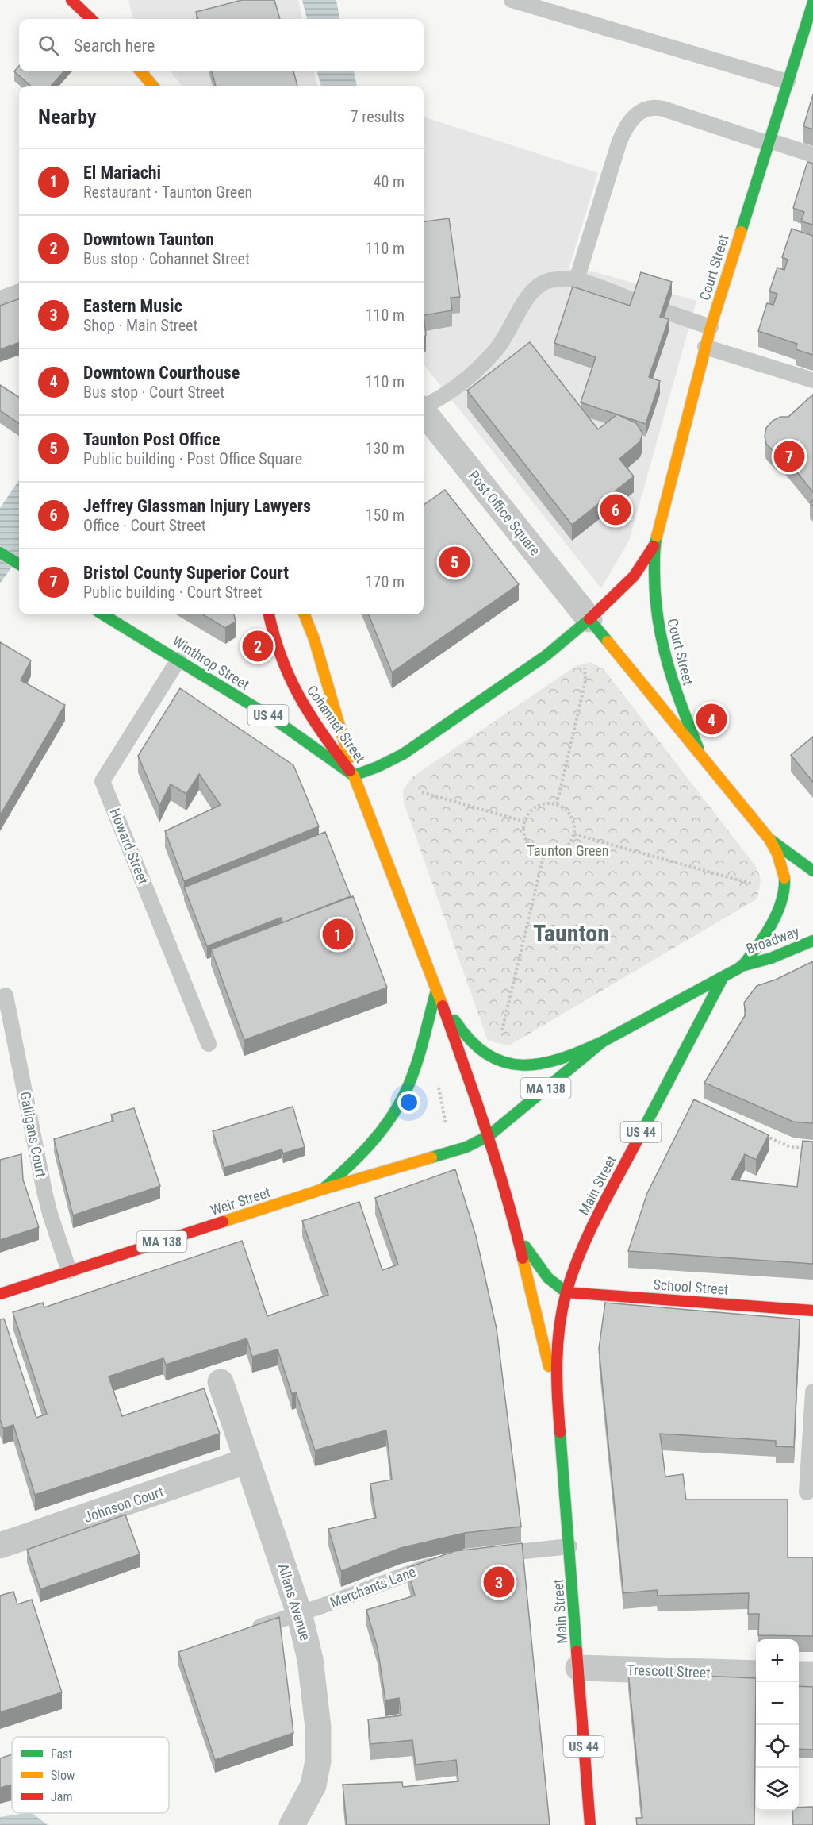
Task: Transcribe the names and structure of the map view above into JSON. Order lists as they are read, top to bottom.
{
  "streets": {
    "main road": [
      "Court Street",
      "Winthrop Street",
      "US 44",
      "Cohannet Street",
      "Broadway",
      "MA 138",
      "Main Street",
      "Weir Street",
      "School Street"
    ],
    "street": [
      "Post Office Square",
      "Johnson Court",
      "Allans Avenue",
      "Trescott Street"
    ],
    "lane": ["Howard Street", "Galligans Court", "Merchants Lane"]
  },
  "crossings": [
    ["Court Street", "Post Office Square"],
    ["Winthrop Street", "US 44"],
    ["Winthrop Street", "Cohannet Street"],
    ["Winthrop Street", "Howard Street"],
    ["US 44", "Cohannet Street"],
    ["US 44", "MA 138"],
    ["US 44", "Main Street"],
    ["US 44", "Weir Street"],
    ["Broadway", "MA 138"],
    ["MA 138", "Main Street"],
    ["MA 138", "Weir Street"],
    ["Galligans Court", "Weir Street"],
    ["Main Street", "Weir Street"],
    ["Main Street", "School Street"],
    ["Main Street", "Trescott Street"],
    ["Johnson Court", "Allans Avenue"],
    ["Merchants Lane", "Allans Avenue"]
  ],
  "districts": ["Taunton"],
  "parks": ["Taunton Green"],
  "legend": ["Fast", "Slow", "Jam"],
  "page": {
    "search": "Search here",
    "heading": ["Nearby", "7 results"],
    "list": [
      {
        "mark": "1",
        "name": "El Mariachi",
        "note": "Restaurant · Taunton Green",
        "value": "40 m"
      },
      {
        "mark": "2",
        "name": "Downtown Taunton",
        "note": "Bus stop · Cohannet Street",
        "value": "110 m"
      },
      {
        "mark": "3",
        "name": "Eastern Music",
        "note": "Shop · Main Street",
        "value": "110 m"
      },
      {
        "mark": "4",
        "name": "Downtown Courthouse",
        "note": "Bus stop · Court Street",
        "value": "110 m"
      },
      {
        "mark": "5",
        "name": "Taunton Post Office",
        "note": "Public building · Post Office Square",
        "value": "130 m"
      },
      {
        "mark": "6",
        "name": "Jeffrey Glassman Injury Lawyers",
        "note": "Office · Court Street",
        "value": "150 m"
      },
      {
        "mark": "7",
        "name": "Bristol County Superior Court",
        "note": "Public building · Court Street",
        "value": "170 m"
      }
    ],
    "pins": [
      "7",
      "6",
      "5",
      "2",
      "4",
      "1",
      "3"
    ],
    "map_buttons": ["+", "−"]
  }
}
